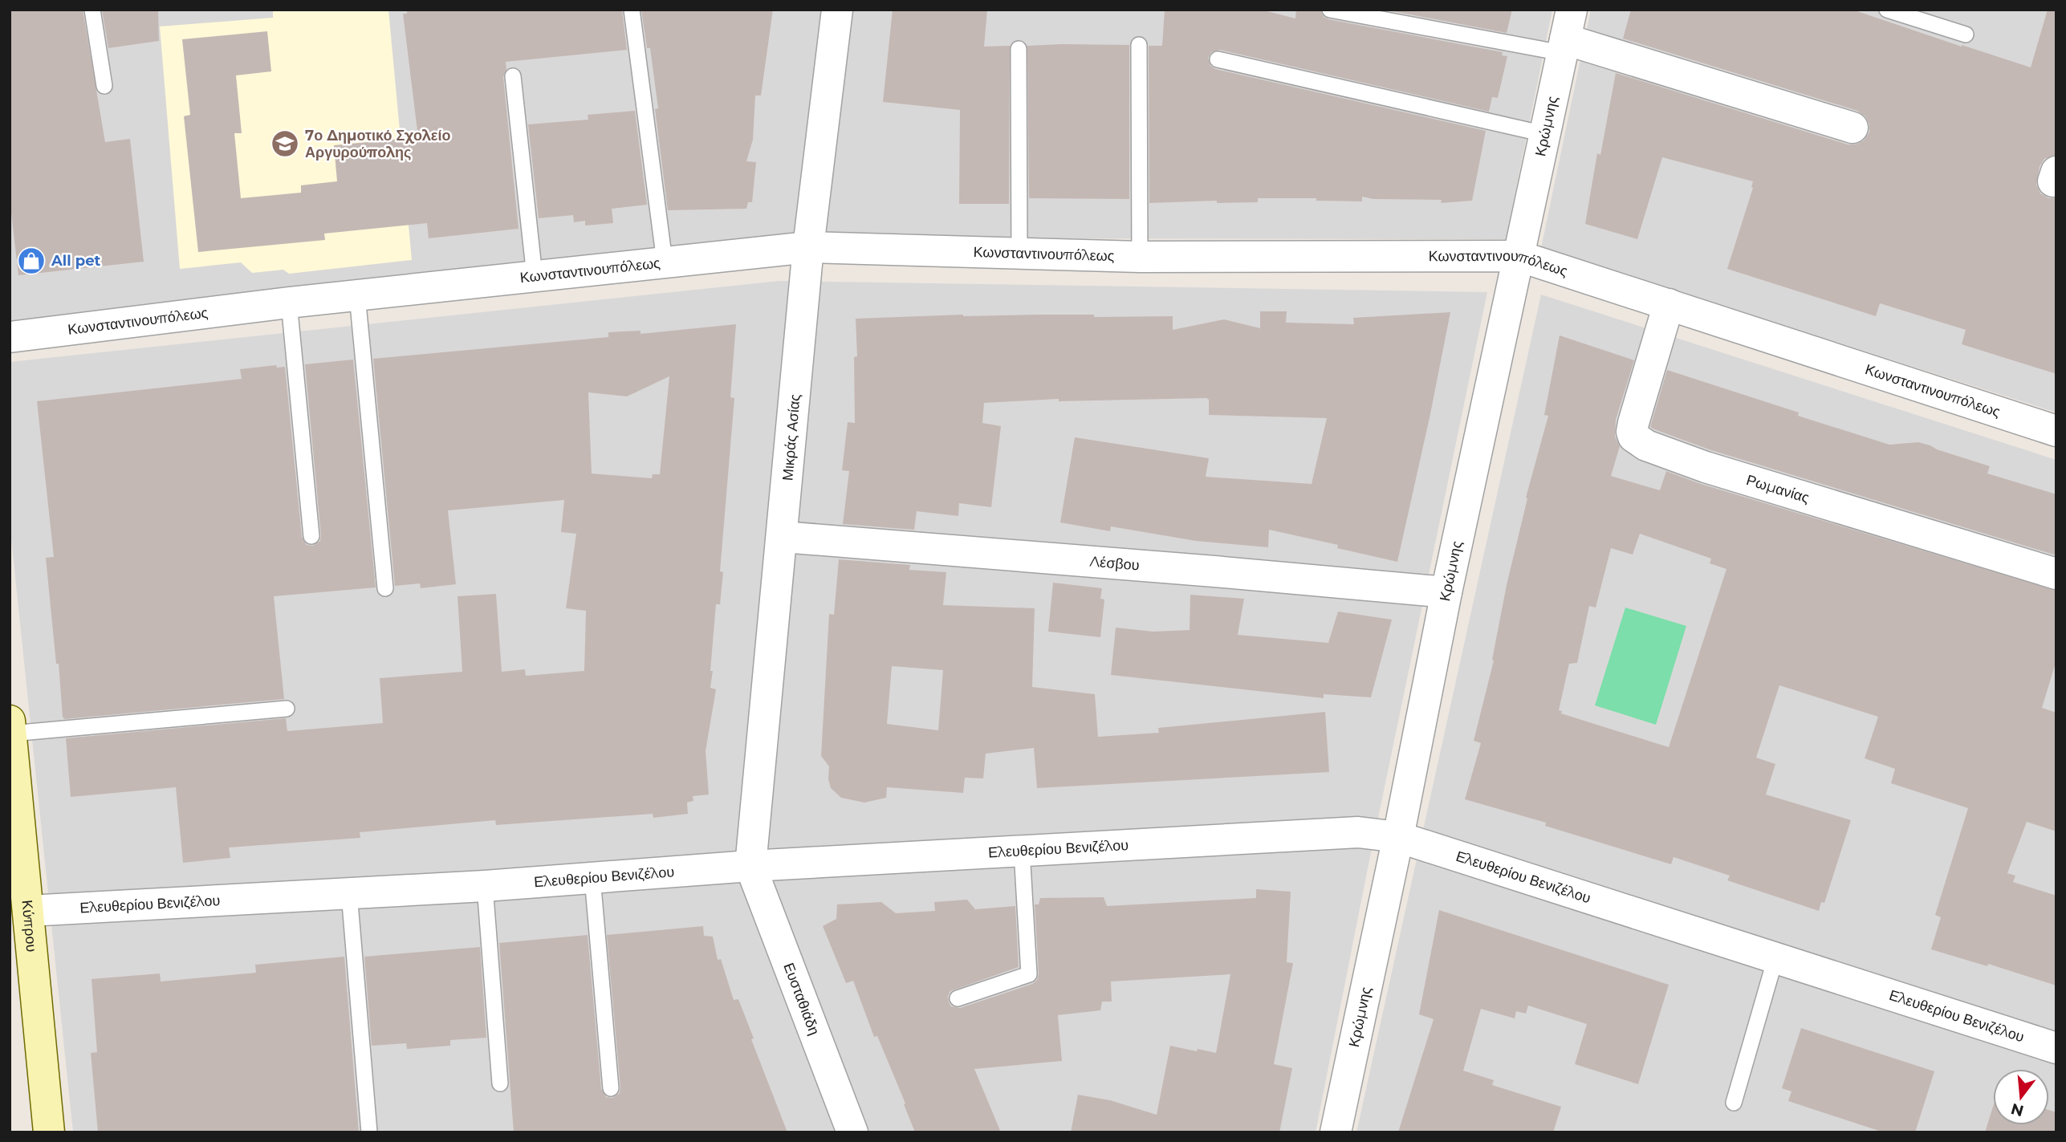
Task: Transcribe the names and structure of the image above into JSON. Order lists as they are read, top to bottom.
{
  "streets": {
    "main road": ["Κύπρου"],
    "street": [
      "Κρώμνης",
      "Κωνσταντινουπόλεως",
      "Μικράς Ασίας",
      "Ρωμανίας",
      "Λέσβου",
      "Ελευθερίου Βενιζέλου",
      "Ευσταθιάδη"
    ]
  },
  "crossings": [
    ["Κρώμνης", "Κωνσταντινουπόλεως"],
    ["Κρώμνης", "Λέσβου"],
    ["Κρώμνης", "Ελευθερίου Βενιζέλου"],
    ["Κωνσταντινουπόλεως", "Μικράς Ασίας"],
    ["Κωνσταντινουπόλεως", "Ρωμανίας"],
    ["Μικράς Ασίας", "Λέσβου"],
    ["Μικράς Ασίας", "Ελευθερίου Βενιζέλου"],
    ["Μικράς Ασίας", "Ευσταθιάδη"],
    ["Ελευθερίου Βενιζέλου", "Κύπρου"],
    ["Ελευθερίου Βενιζέλου", "Ευσταθιάδη"]
  ],
  "places": {
    "school or university": ["7ο Δημοτικό Σχολείο Αργυρούπολης"],
    "shop": ["All pet"]
  },
  "north": "bottom"
}
